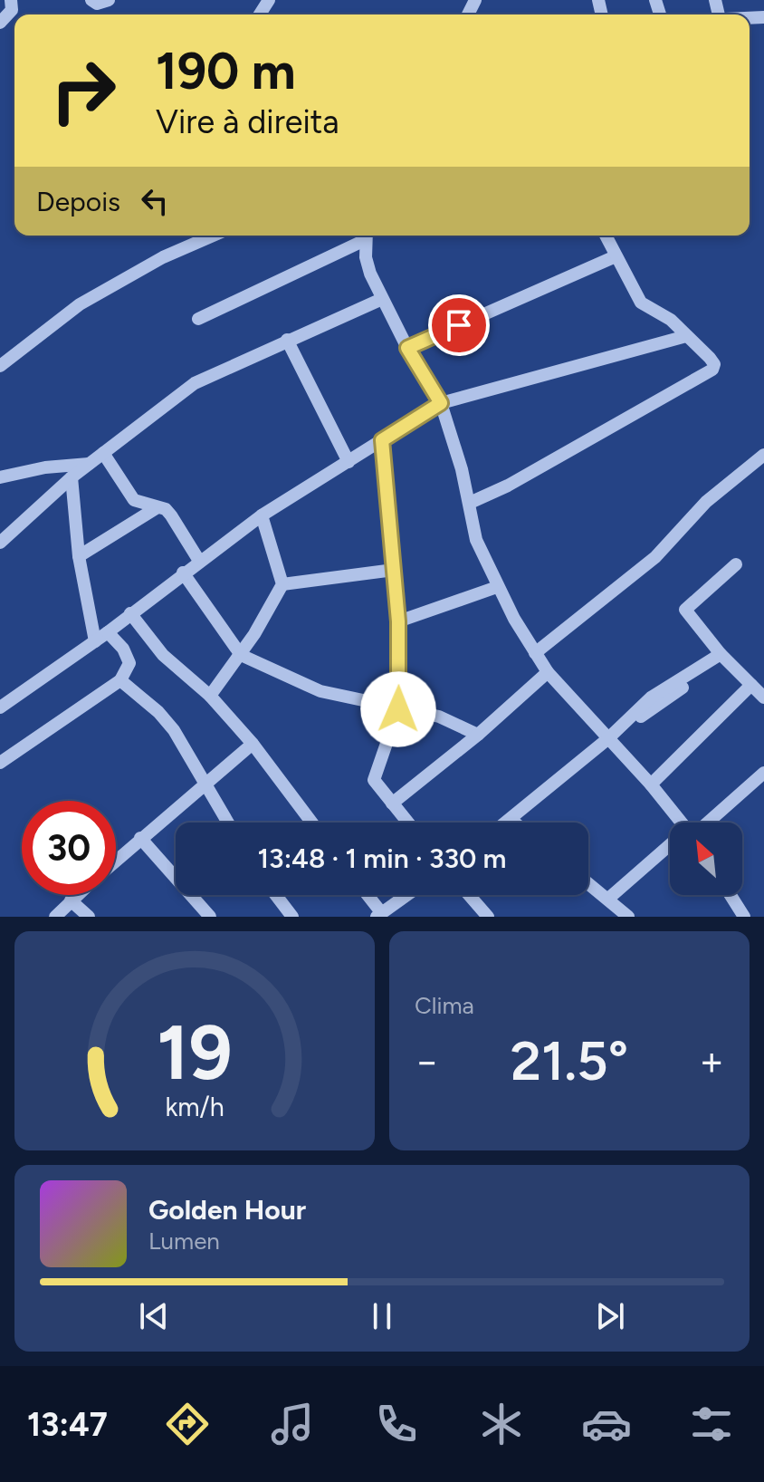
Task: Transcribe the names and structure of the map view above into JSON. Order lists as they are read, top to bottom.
{
  "north": "top left",
  "page": {
    "turn": ["190 m", "Vire à direita"],
    "then": "Depois",
    "limit": "30",
    "trip": "13:48 · 1 min · 330 m",
    "tile": "Clima",
    "heat": ["−", "21.5°", "+"],
    "song": ["Golden Hour", "Lumen"],
    "tabs": "13:47",
    "gauge": ["19", "km/h"]
  }
}
